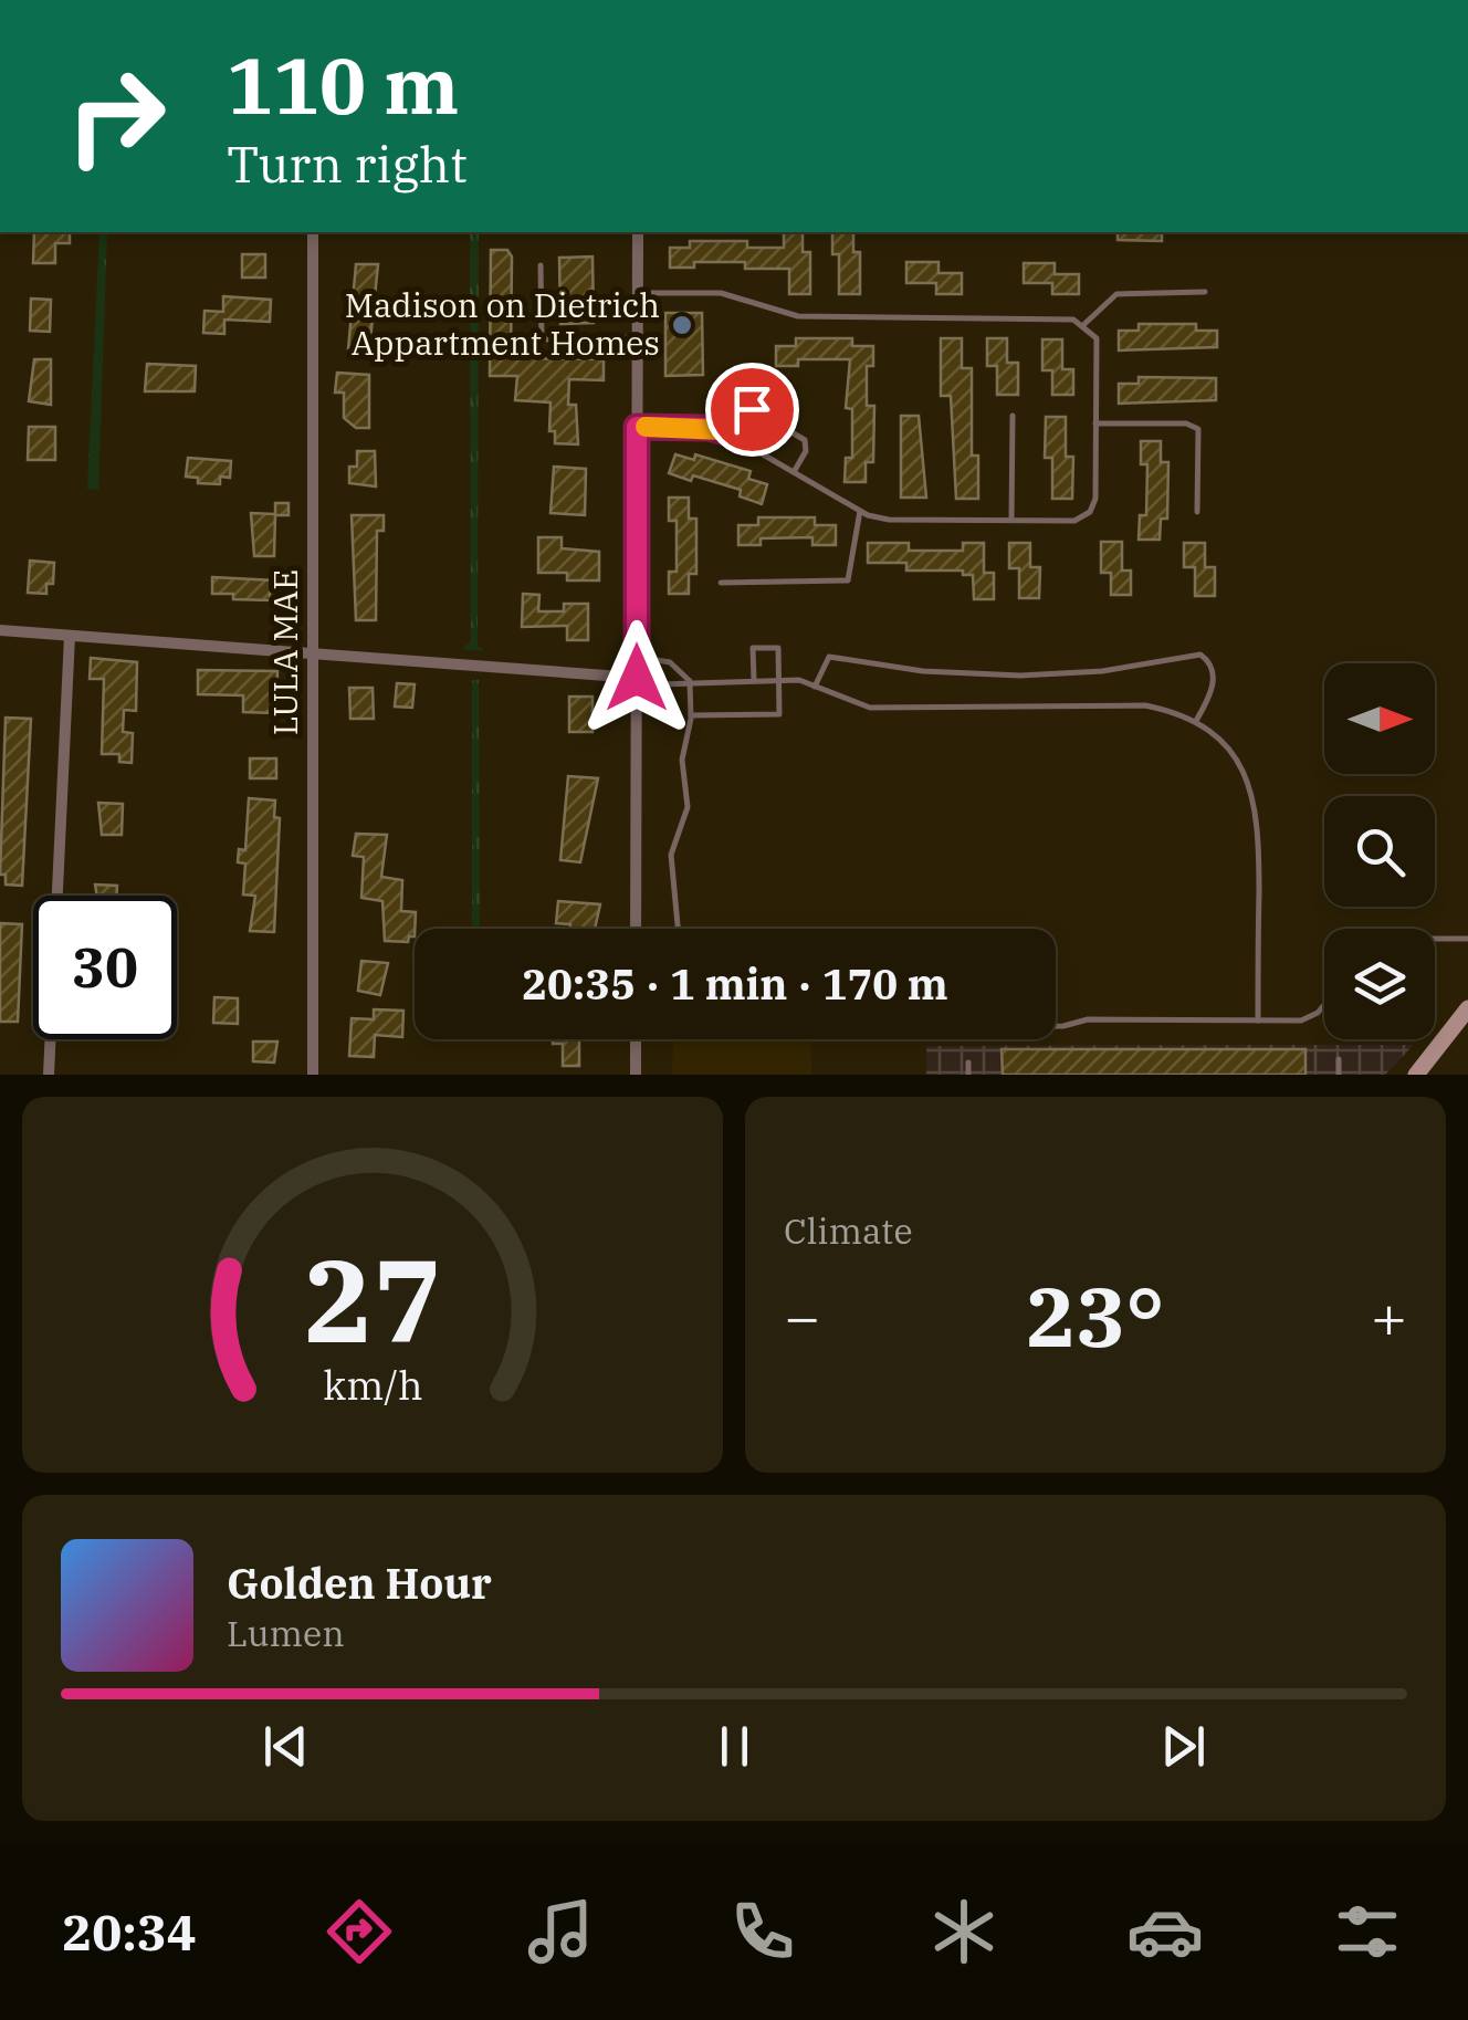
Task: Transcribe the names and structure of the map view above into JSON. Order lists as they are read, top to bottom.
{
  "streets": {
    "street": ["LULA MAE"]
  },
  "places": ["Madison on Dietrich Appartment Homes"],
  "north": "right",
  "page": {
    "turn": ["110 m", "Turn right"],
    "limit": "30",
    "trip": "20:35 · 1 min · 170 m",
    "tile": "Climate",
    "heat": ["−", "23°", "+"],
    "song": ["Golden Hour", "Lumen"],
    "tabs": "20:34",
    "gauge": ["27", "km/h"]
  }
}
